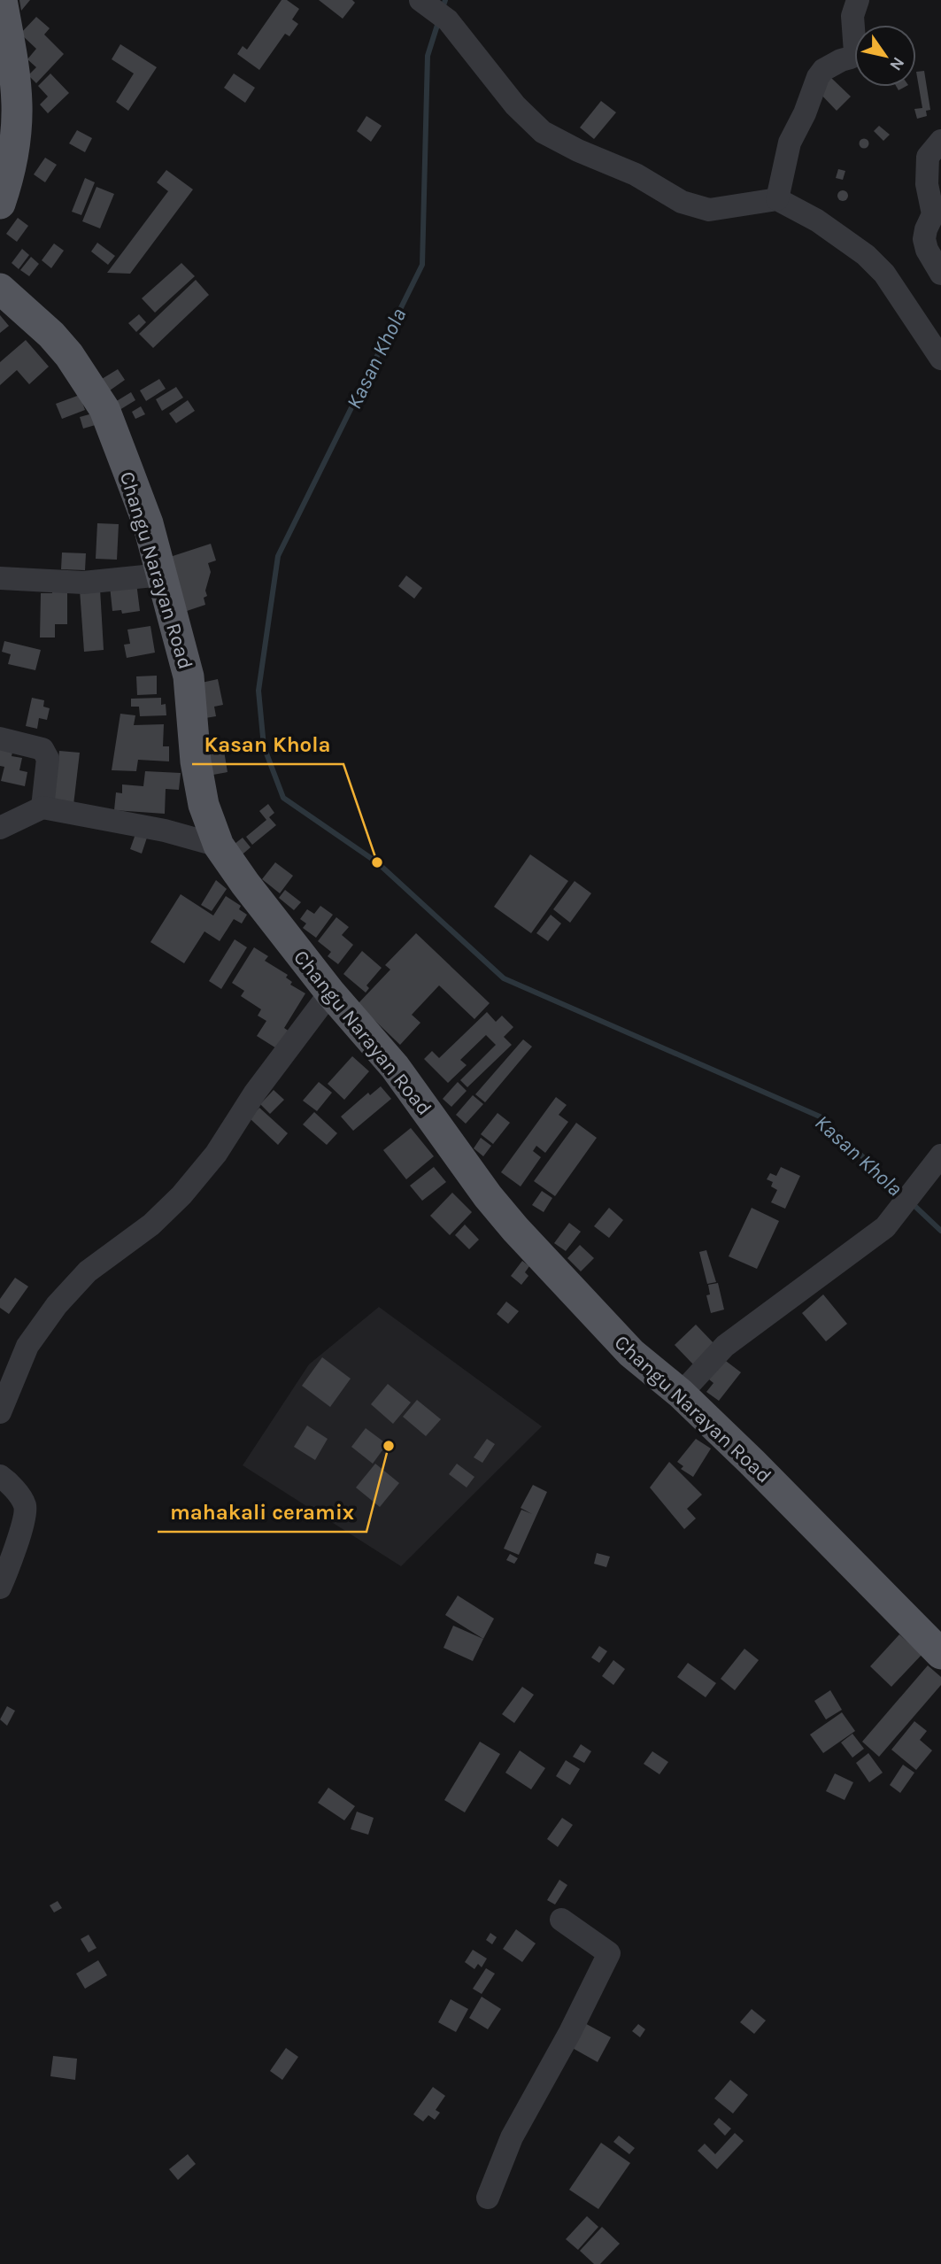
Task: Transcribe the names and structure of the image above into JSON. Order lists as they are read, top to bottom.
{
  "streets": {
    "main road": ["Changu Narayan Road"]
  },
  "water": ["Kasan Khola"],
  "places": ["Kasan Khola", "mahakali ceramix"],
  "north": "bottom right"
}
